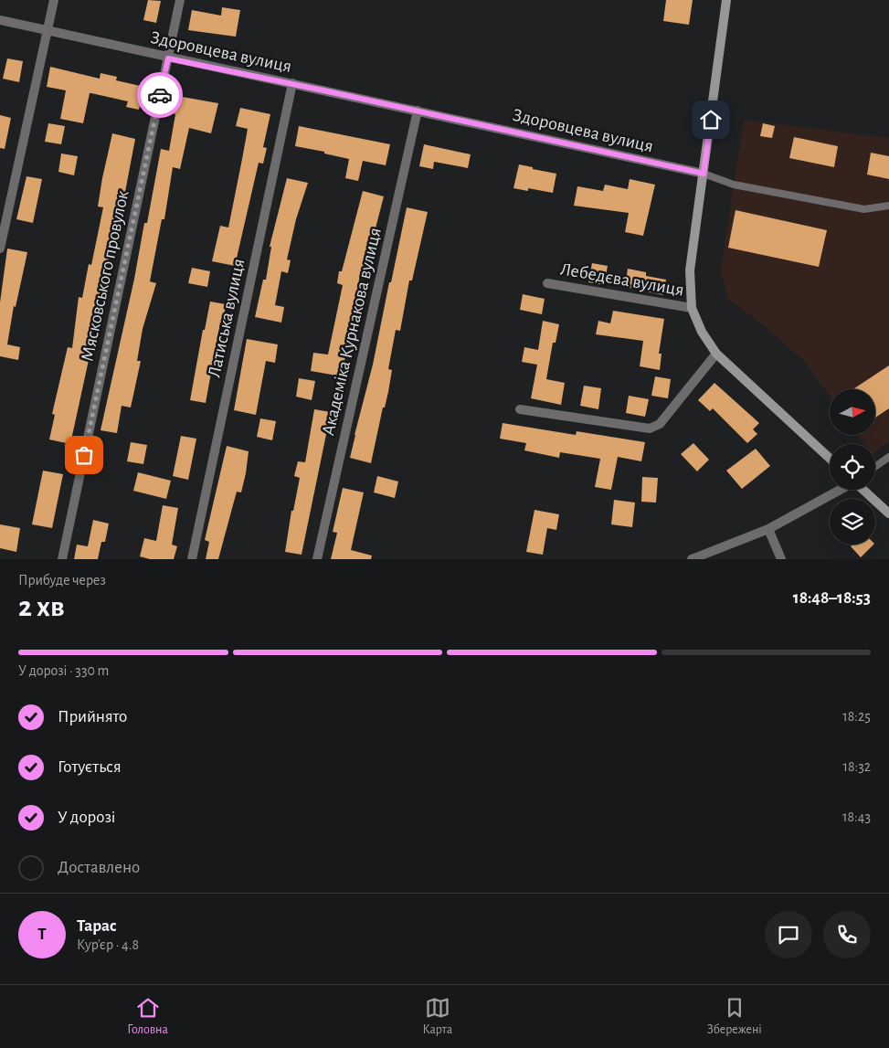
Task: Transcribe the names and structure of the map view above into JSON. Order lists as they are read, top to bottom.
{
  "streets": {
    "street": [
      "Здоровцева вулиця",
      "Мясковського провулок",
      "Лебедєва вулиця",
      "Латиська вулиця",
      "Академіка Курнакова вулиця"
    ]
  },
  "crossings": [
    ["Здоровцева вулиця", "Мясковського провулок"],
    ["Здоровцева вулиця", "Латиська вулиця"],
    ["Здоровцева вулиця", "Академіка Курнакова вулиця"]
  ],
  "north": "right",
  "page": {
    "heading": ["2 хв", "Прибуде через", "18:48–18:53"],
    "panel": ["Тарас", "Кур’єр · 4.8"],
    "bar": "У дорозі · 330 m",
    "list": [
      ["Прийнято", "18:25"],
      ["Готується", "18:32"],
      ["У дорозі", "18:43"],
      "Доставлено"
    ],
    "round": "Т",
    "tabs": ["Головна", "Карта", "Збережені"]
  }
}
